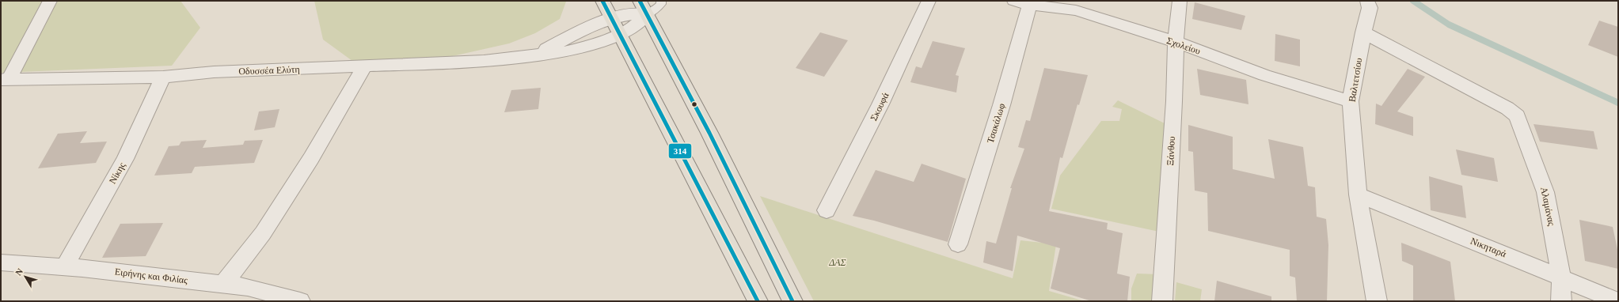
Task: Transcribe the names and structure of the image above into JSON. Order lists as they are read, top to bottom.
{
  "streets": {
    "street": [
      "Σχολείου",
      "Οδυσσέα Ελύτη",
      "Βαλτετσίου",
      "Σκουφά",
      "Τσακάλωφ",
      "Ξάνθου",
      "Νίκης",
      "Αλαμάνας",
      "Νικηταρά",
      "Ειρήνης και Φιλίας"
    ]
  },
  "crossings": [
    ["Σχολείου", "Βαλτετσίου"],
    ["Σχολείου", "Τσακάλωφ"],
    ["Σχολείου", "Ξάνθου"],
    ["Οδυσσέα Ελύτη", "Νίκης"],
    ["Βαλτετσίου", "Αλαμάνας"],
    ["Βαλτετσίου", "Νικηταρά"],
    ["Νίκης", "Ειρήνης και Φιλίας"],
    ["Αλαμάνας", "Νικηταρά"]
  ],
  "parks": ["ΔΑΣ"],
  "lines": ["transit line 314"],
  "north": "top left"
}
